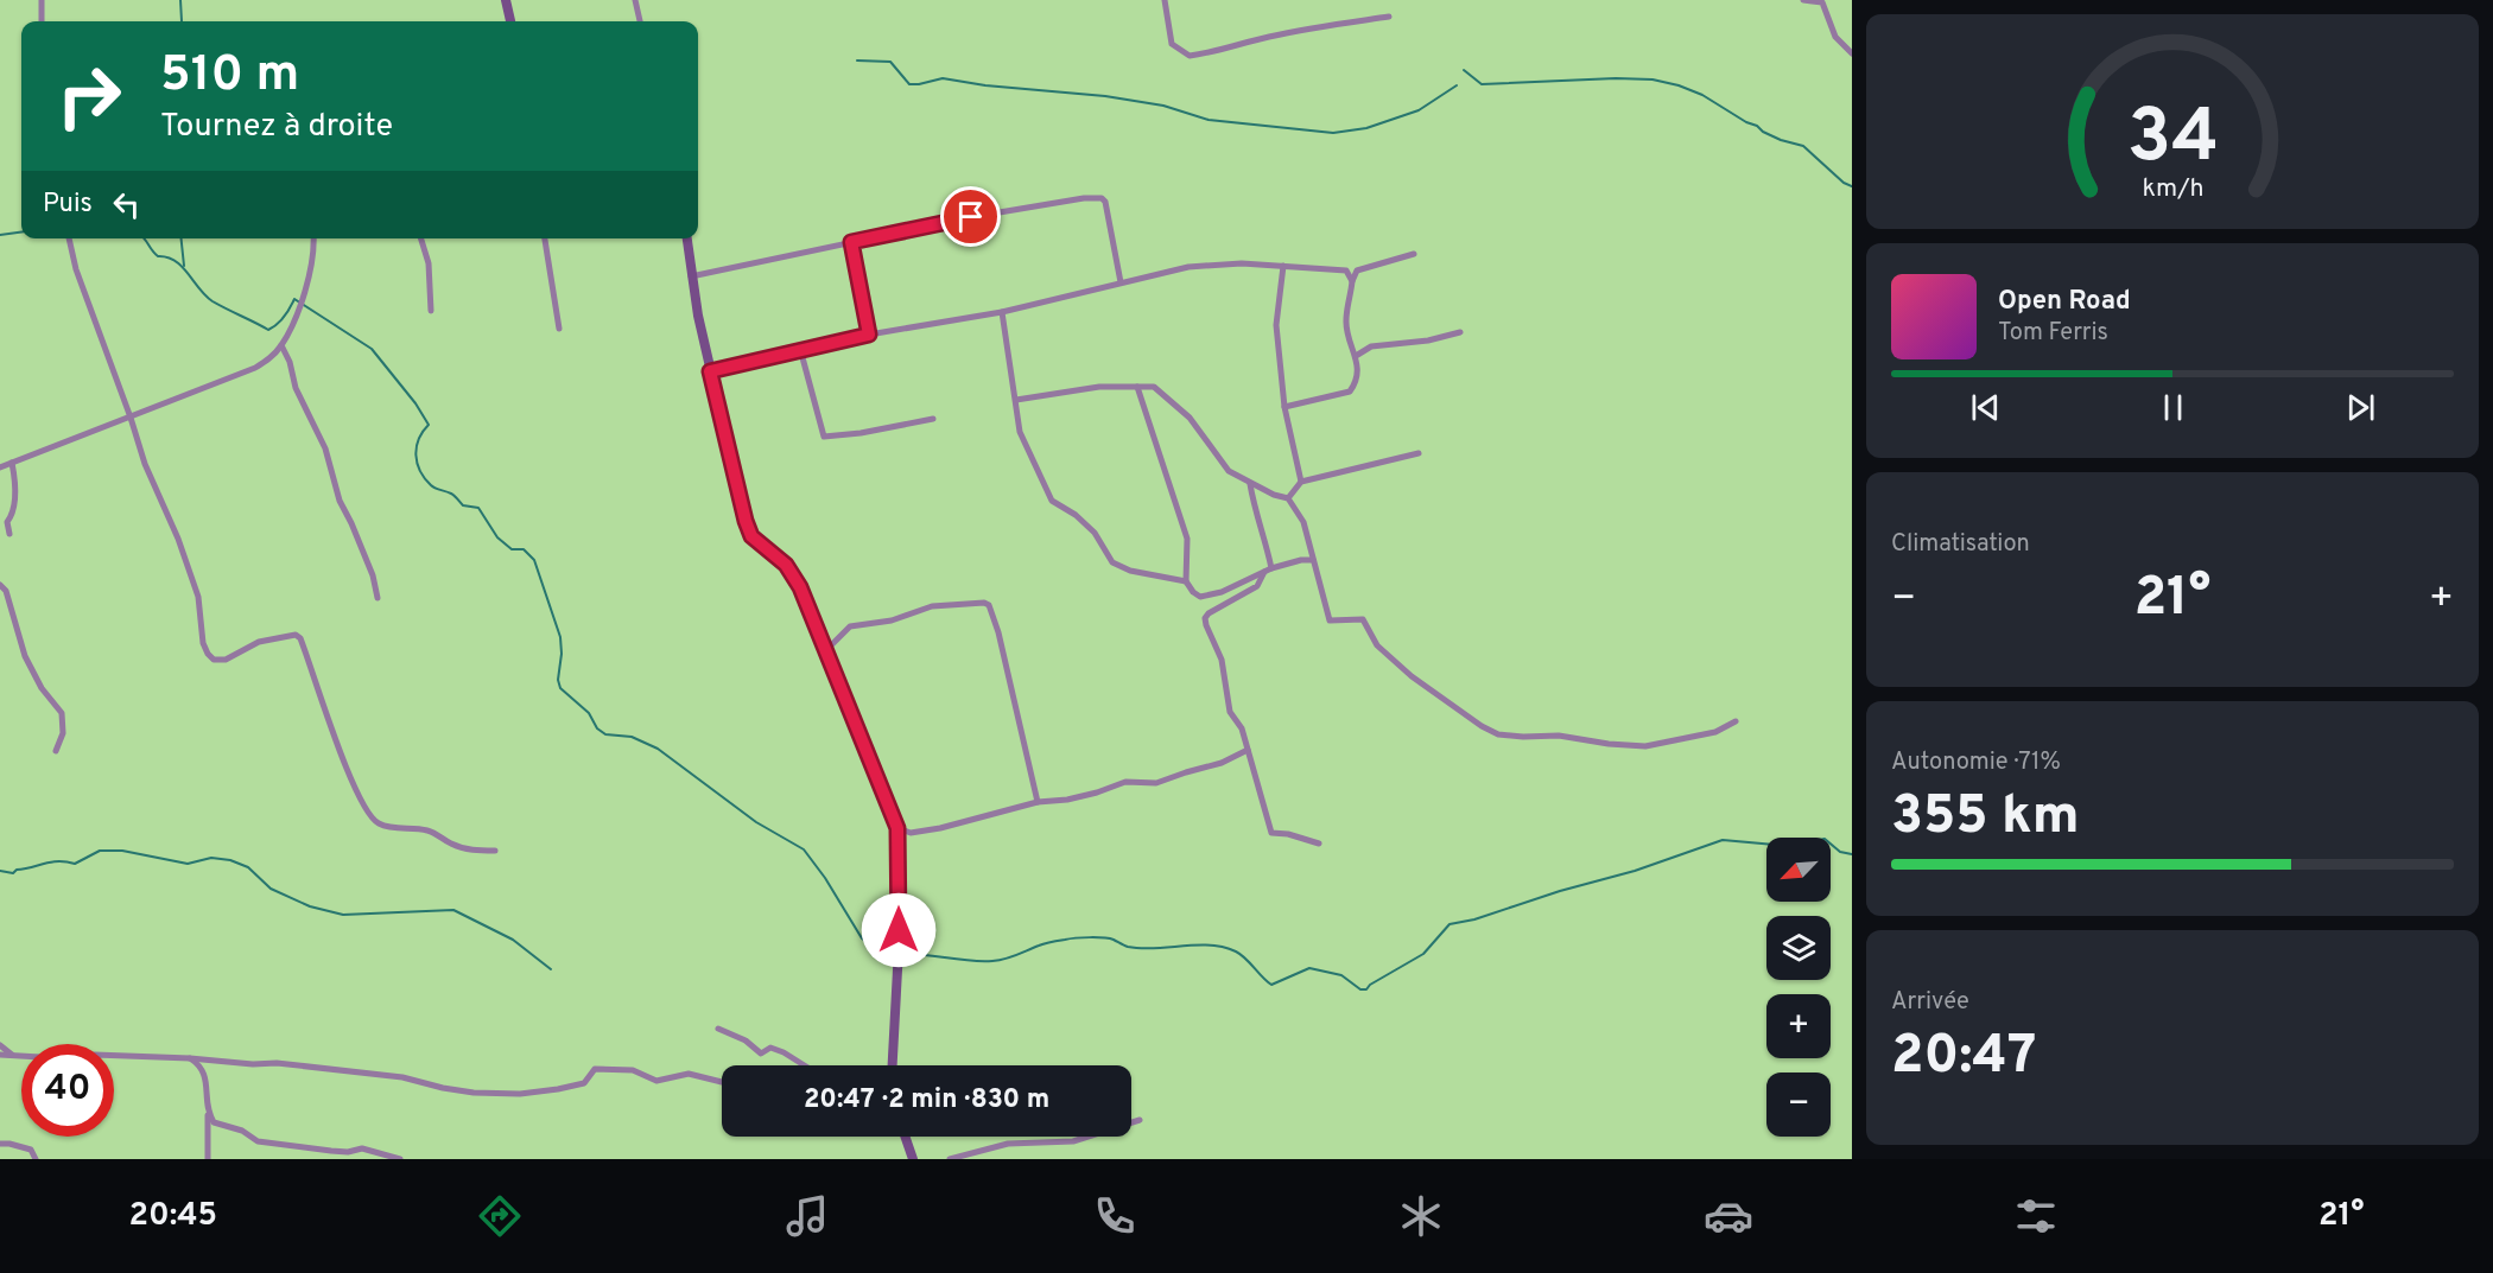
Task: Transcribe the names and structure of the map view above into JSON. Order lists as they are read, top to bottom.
{
  "north": "bottom left",
  "page": {
    "turn": ["510 m", "Tournez à droite"],
    "then": "Puis",
    "song": ["Open Road", "Tom Ferris"],
    "tile": [
      "Climatisation",
      ["Autonomie · 71%", "355 km"],
      ["Arrivée", "20:47"]
    ],
    "heat": ["−", "21°", "+"],
    "map_buttons": ["+", "−"],
    "limit": "40",
    "trip": "20:47 · 2 min · 830 m",
    "tabs": ["20:45", "21°"],
    "gauge": ["34", "km/h"]
  }
}
